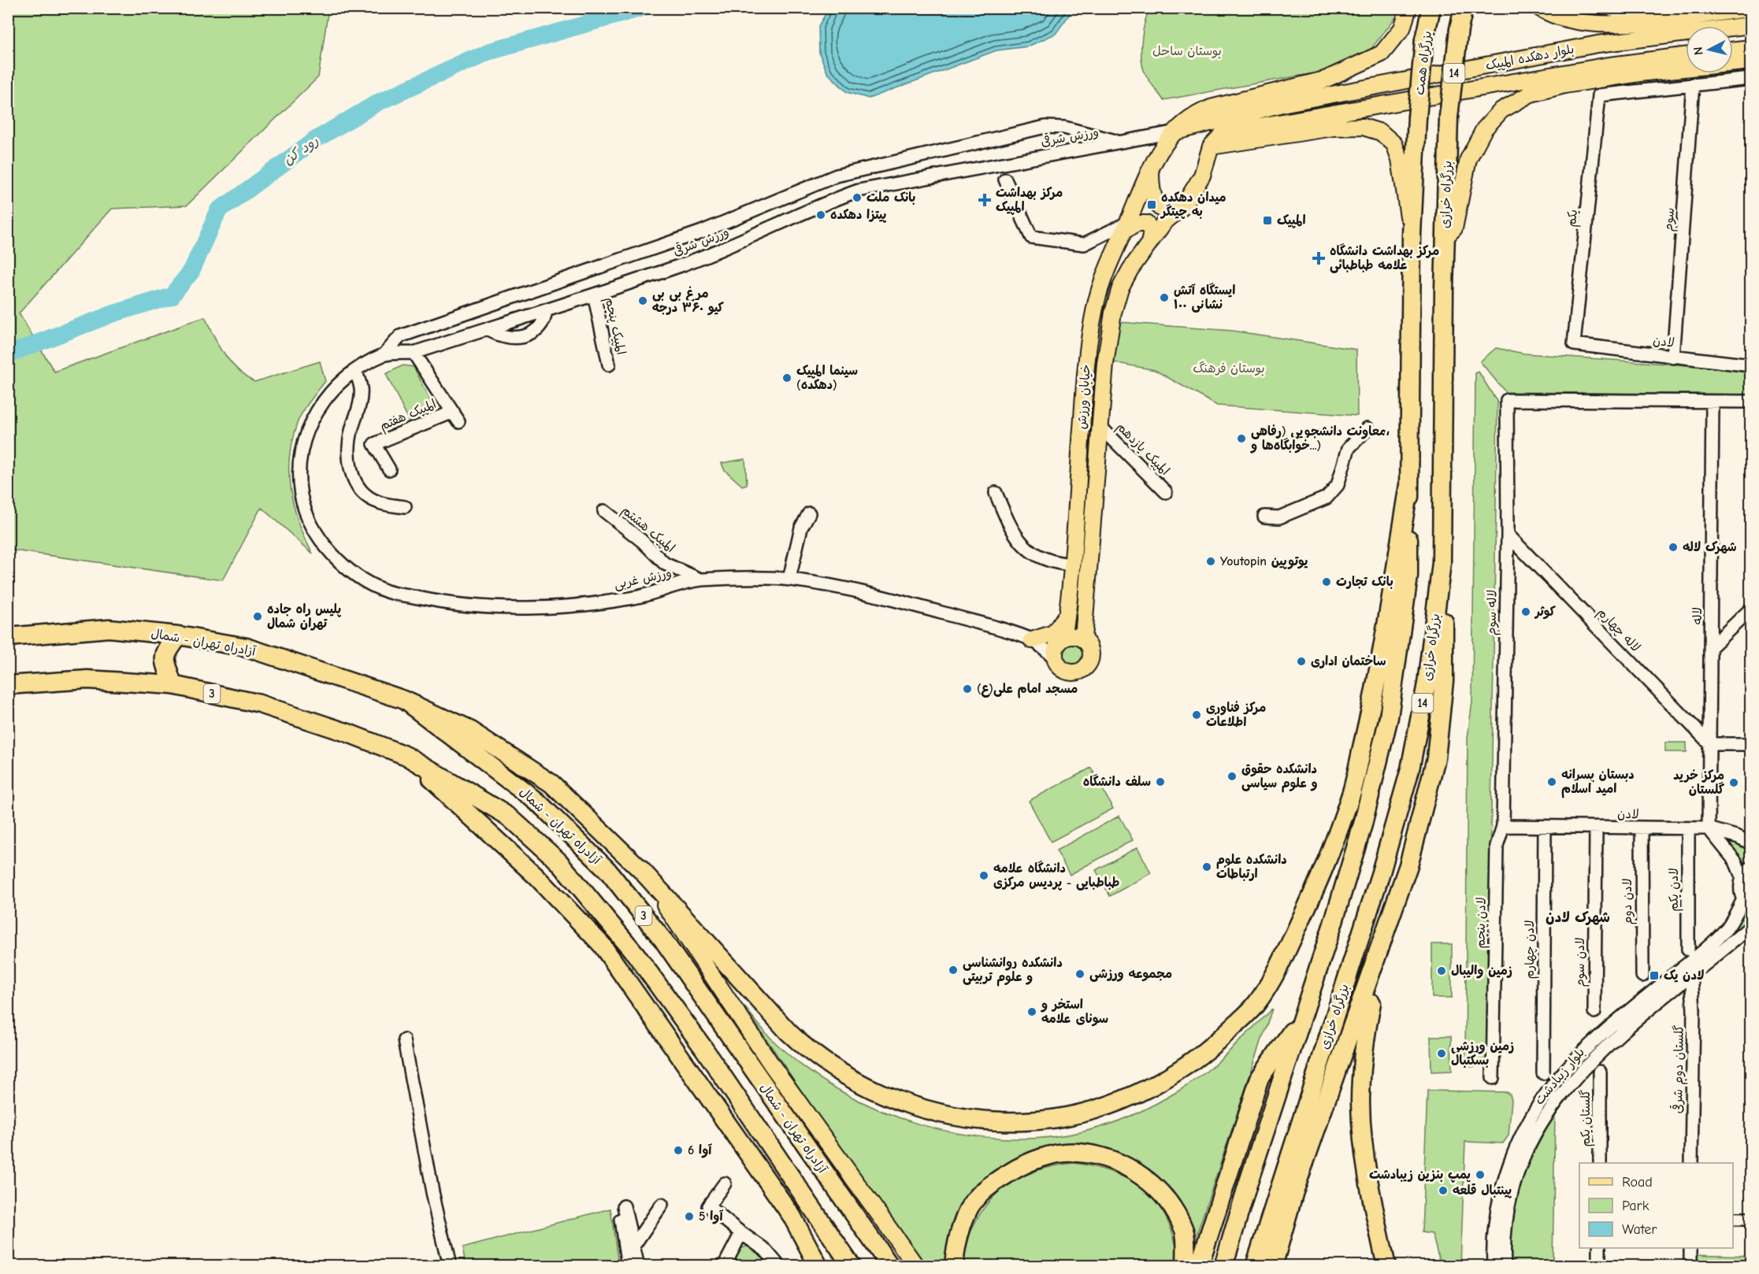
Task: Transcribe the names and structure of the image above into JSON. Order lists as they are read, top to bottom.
{
  "streets": {
    "highway": [
      "بزرگراه همت",
      "14",
      "بزرگراه خرازی",
      "آزادراه تهران - شمال",
      "3"
    ],
    "main road": ["بلوار دهکده المپیک", "خیابان ورزش"],
    "street": [
      "ورزش شرقی",
      "یکم",
      "سوم",
      "المپیک پنجم",
      "لادن",
      "المپیک هفتم",
      "المپیک یازدهم",
      "المپیک هشتم",
      "ورزش غربی",
      "لاله سوم",
      "لاله",
      "لاله چهارم",
      "لادن یکم",
      "لادن دوم",
      "لادن پنجم",
      "لادن چهارم",
      "لادن سوم",
      "گلستان دوم شرقی",
      "بلوار زیبادشت",
      "گلستان یکم"
    ]
  },
  "crossings": [
    ["بلوار دهکده المپیک", "ورزش شرقی"],
    ["بلوار دهکده المپیک", "خیابان ورزش"],
    ["بزرگراه همت", "14"],
    ["ورزش شرقی", "المپیک پنجم"],
    ["ورزش شرقی", "خیابان ورزش"],
    ["ورزش شرقی", "المپیک هفتم"],
    ["ورزش شرقی", "ورزش غربی"],
    ["یکم", "سوم"],
    ["یکم", "لادن"],
    ["سوم", "لادن"],
    ["لادن", "لاله سوم"],
    ["لادن", "لاله"],
    ["لادن", "لادن یکم"],
    ["لادن", "لادن دوم"],
    ["لادن", "لادن پنجم"],
    ["لادن", "لادن چهارم"],
    ["لادن", "لادن سوم"],
    ["خیابان ورزش", "المپیک یازدهم"],
    ["خیابان ورزش", "ورزش غربی"],
    ["المپیک هشتم", "ورزش غربی"],
    ["لاله سوم", "لاله"],
    ["لاله سوم", "لاله چهارم"],
    ["لاله سوم", "لادن پنجم"],
    ["لاله", "لاله چهارم"],
    ["گلستان دوم شرقی", "بلوار زیبادشت"]
  ],
  "districts": ["شهرک لادن"],
  "water": ["رود کن"],
  "parks": ["بوستان ساحل", "بوستان فرهنگ"],
  "places": {
    "other": [
      "بانک ملت",
      "پیتزا دهکده",
      "ایستگاه آتش نشانی ۱۰۰",
      "مرغ بی بی کیو ۳۶۰ درجه",
      "سینما المپیک (دهکده)",
      "معاونت دانشجویی (رفاهی، خوابگاه‌ها و...)",
      "شهرک لاله",
      "Youtopin یوتوپین",
      "بانک تجارت",
      "کوثر",
      "پلیس راه جاده تهران شمال",
      "ساختمان اداری",
      "مسجد امام علی(ع)",
      "مرکز فناوری اطلاعات",
      "دانشکده حقوق و علوم سیاسی",
      "سلف دانشگاه",
      "دبستان پسرانه امید اسلام",
      "مرکز خرید گلستان",
      "دانشکده علوم ارتباطات",
      "دانشگاه علامه طباطبایی - پردیس مرکزی",
      "دانشکده روانشناسی و علوم تربیتی",
      "زمین والیبال",
      "مجموعه ورزشی",
      "استخر و سونای علامه",
      "زمین ورزشی بسکتبال",
      "آوا 6",
      "پمپ بنزین زیبادشت",
      "پینتبال قلعه",
      "آوا 5"
    ],
    "health": ["مرکز بهداشت المپیک", "مرکز بهداشت دانشگاه علامه طباطبائی"],
    "transit": ["میدان دهکده به چیتگر", "المپیک", "لادن یک"]
  },
  "legend": ["Road", "Park", "Water"],
  "north": "left"
}
